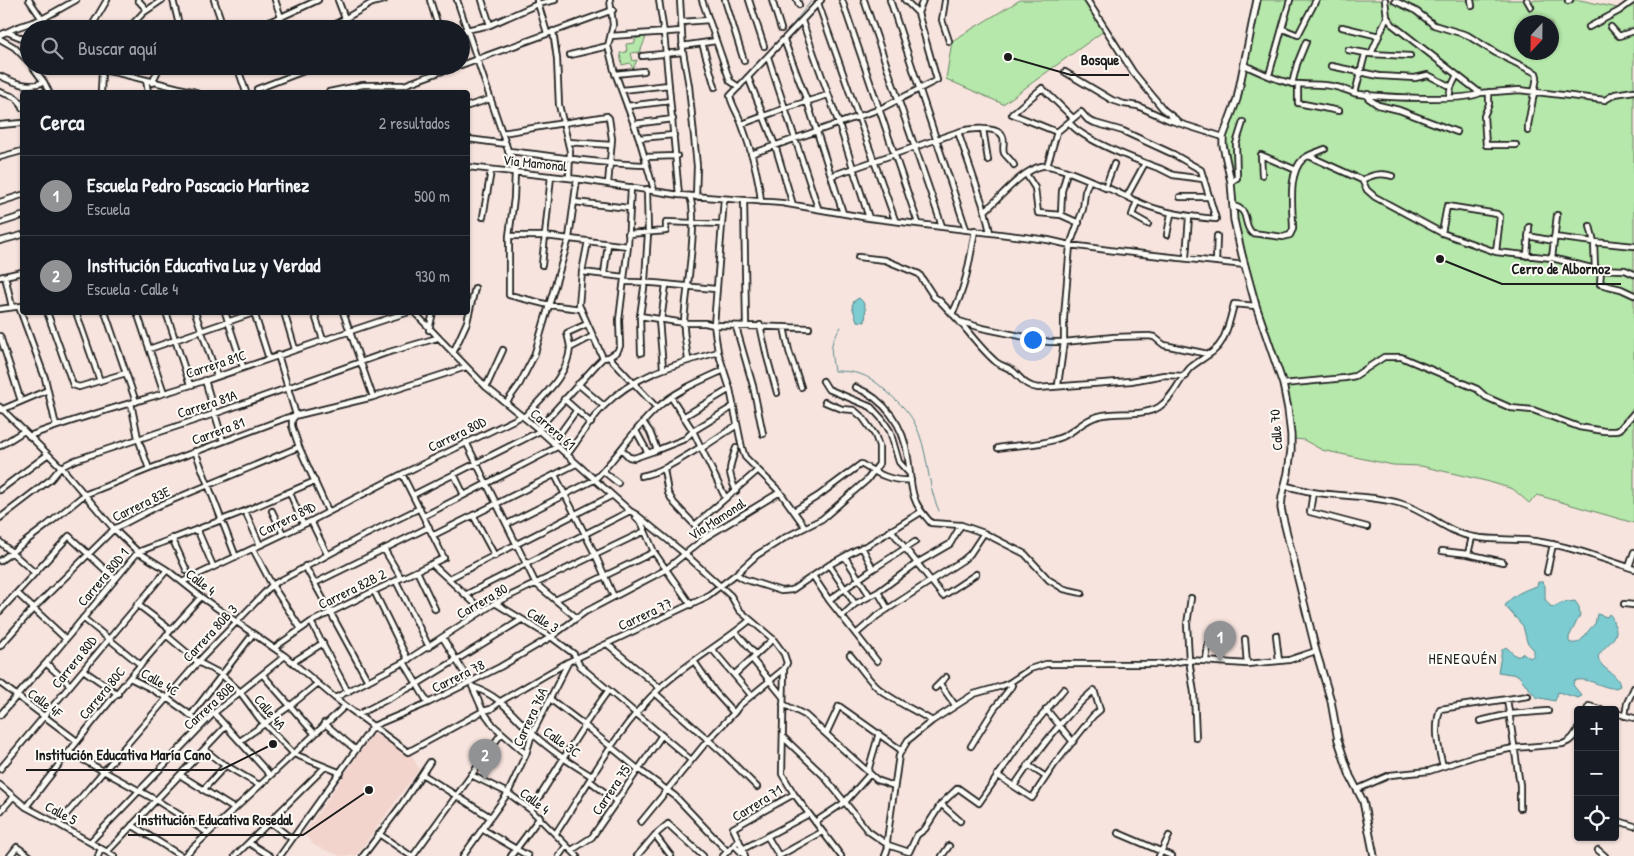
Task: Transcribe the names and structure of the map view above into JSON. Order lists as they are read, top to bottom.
{
  "streets": {
    "street": [
      "Vía Mamonal",
      "Carrera 81C",
      "Carrera 81A",
      "Carrera 61",
      "Calle 70",
      "Carrera 81",
      "Carrera 80D",
      "Carrera 83E",
      "Carrera 89D",
      "Carrera 80D 1",
      "Calle 4",
      "Carrera 82B 2",
      "Carrera 80",
      "Carrera 77",
      "Calle 3",
      "Carrera 80B 3",
      "Carrera 78",
      "Calle 4C",
      "Carrera 80C",
      "Calle 4F",
      "Carrera 80B",
      "Calle 4A",
      "Carrera 76A",
      "Calle 3C",
      "Carrera 75",
      "Carrera 71",
      "Calle 5"
    ]
  },
  "crossings": [
    ["Vía Mamonal", "Carrera 61"],
    ["Vía Mamonal", "Calle 70"],
    ["Vía Mamonal", "Carrera 77"],
    ["Vía Mamonal", "Carrera 78"],
    ["Vía Mamonal", "Carrera 71"],
    ["Carrera 81C", "Calle 4"],
    ["Carrera 81A", "Carrera 61"],
    ["Carrera 81A", "Calle 4"],
    ["Carrera 61", "Carrera 81"],
    ["Carrera 61", "Carrera 80D"],
    ["Carrera 61", "Carrera 78"],
    ["Carrera 81", "Calle 4"],
    ["Carrera 80D", "Carrera 89D"],
    ["Carrera 80D", "Calle 4"],
    ["Carrera 80D", "Calle 4F"],
    ["Carrera 83E", "Calle 4"],
    ["Carrera 89D", "Calle 4"],
    ["Carrera 80D 1", "Calle 4"],
    ["Carrera 80D 1", "Calle 4F"],
    ["Calle 4", "Carrera 82B 2"],
    ["Calle 4", "Carrera 80"],
    ["Calle 4", "Carrera 77"],
    ["Calle 4", "Carrera 80B 3"],
    ["Calle 4", "Carrera 78"],
    ["Calle 4", "Carrera 80C"],
    ["Calle 4", "Carrera 80B"],
    ["Calle 4", "Carrera 76A"],
    ["Calle 4", "Carrera 75"],
    ["Carrera 80", "Calle 3"],
    ["Carrera 77", "Calle 3"],
    ["Carrera 77", "Carrera 76A"],
    ["Carrera 77", "Calle 3C"],
    ["Calle 3", "Carrera 78"],
    ["Calle 3", "Carrera 75"],
    ["Carrera 80B 3", "Calle 4C"],
    ["Carrera 80B 3", "Calle 4A"],
    ["Carrera 80B 3", "Calle 5"],
    ["Carrera 78", "Calle 3C"],
    ["Calle 4C", "Carrera 80C"],
    ["Calle 4C", "Carrera 80B"],
    ["Carrera 80C", "Calle 4F"],
    ["Carrera 80C", "Calle 4A"],
    ["Carrera 80C", "Calle 5"],
    ["Carrera 80B", "Calle 4A"],
    ["Carrera 80B", "Calle 5"],
    ["Carrera 76A", "Calle 3C"],
    ["Calle 3C", "Carrera 75"]
  ],
  "districts": ["HENEQUÉN"],
  "places": [
    "Bosque",
    "Cerro de Albornoz",
    "Institución Educativa María Cano",
    "Institución Educativa Rosedal"
  ],
  "north": "bottom",
  "page": {
    "search": "Buscar aquí",
    "heading": ["Cerca", "2 resultados"],
    "list": [
      {
        "mark": "1",
        "name": "Escuela Pedro Pascacio Martinez",
        "note": "Escuela",
        "value": "500 m"
      },
      {
        "mark": "2",
        "name": "Institución Educativa Luz y Verdad",
        "note": "Escuela · Calle 4",
        "value": "930 m"
      }
    ],
    "pins": ["1", "2"],
    "map_buttons": ["+", "−"]
  }
}
